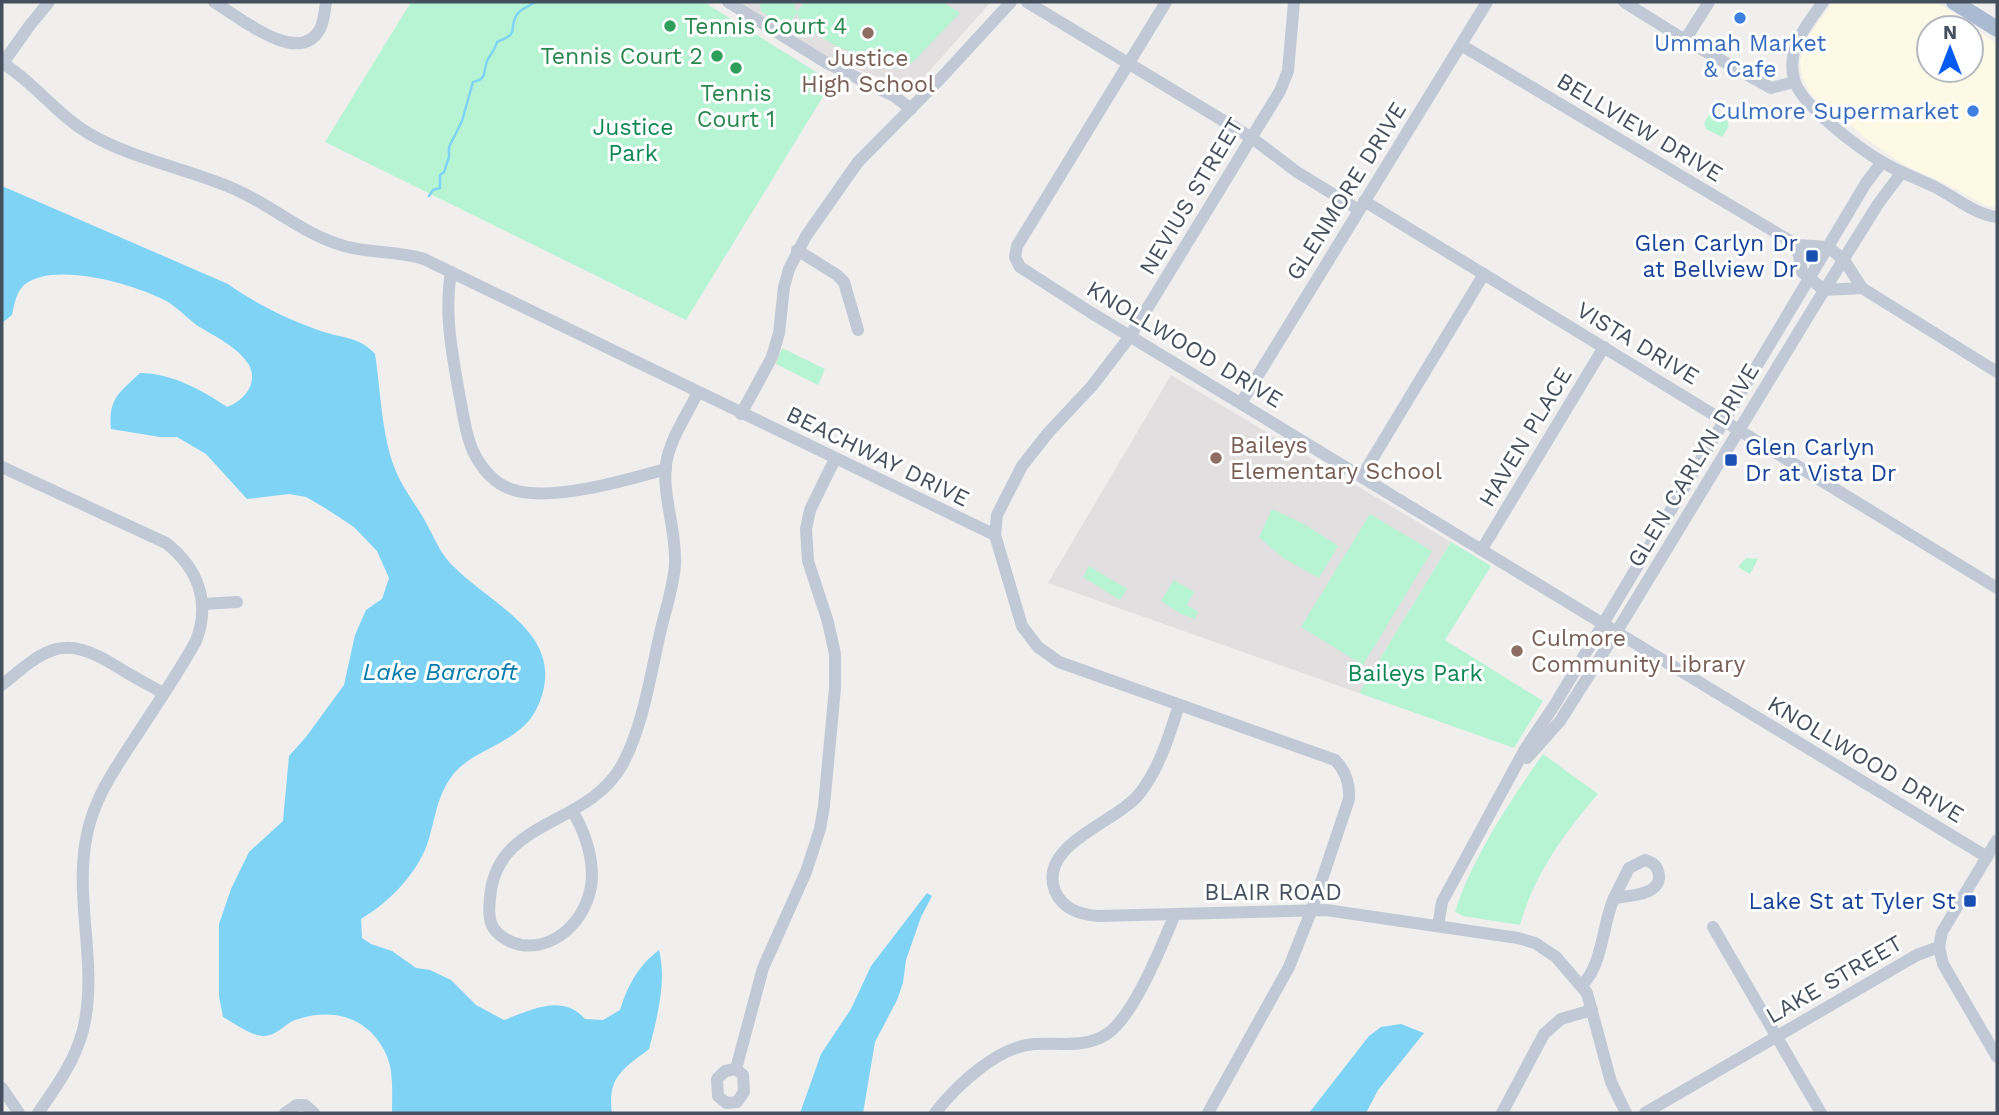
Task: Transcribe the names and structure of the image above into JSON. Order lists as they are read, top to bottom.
{
  "streets": {
    "street": [
      "BELLVIEW DRIVE",
      "GLENMORE DRIVE",
      "NEVIUS STREET",
      "VISTA DRIVE",
      "KNOLLWOOD DRIVE",
      "HAVEN PLACE",
      "BEACHWAY DRIVE",
      "GLEN CARLYN DRIVE",
      "BLAIR ROAD",
      "LAKE STREET"
    ]
  },
  "crossings": [
    ["BELLVIEW DRIVE", "GLENMORE DRIVE"],
    ["BELLVIEW DRIVE", "GLEN CARLYN DRIVE"],
    ["GLENMORE DRIVE", "VISTA DRIVE"],
    ["GLENMORE DRIVE", "KNOLLWOOD DRIVE"],
    ["NEVIUS STREET", "VISTA DRIVE"],
    ["NEVIUS STREET", "KNOLLWOOD DRIVE"],
    ["NEVIUS STREET", "BEACHWAY DRIVE"],
    ["VISTA DRIVE", "KNOLLWOOD DRIVE"],
    ["VISTA DRIVE", "HAVEN PLACE"],
    ["VISTA DRIVE", "GLEN CARLYN DRIVE"],
    ["KNOLLWOOD DRIVE", "HAVEN PLACE"],
    ["KNOLLWOOD DRIVE", "GLEN CARLYN DRIVE"],
    ["KNOLLWOOD DRIVE", "LAKE STREET"],
    ["GLEN CARLYN DRIVE", "BLAIR ROAD"]
  ],
  "water": ["Lake Barcroft"],
  "parks": ["Justice Park", "Baileys Park"],
  "places": {
    "other": [
      "Ummah Market & Cafe",
      "Tennis Court 4",
      "Justice High School",
      "Tennis Court 2",
      "Tennis Court 1",
      "Culmore Supermarket",
      "Baileys Elementary School",
      "Culmore Community Library"
    ],
    "transit": ["Glen Carlyn Dr at Bellview Dr", "Glen Carlyn Dr at Vista Dr", "Lake St at Tyler St"]
  },
  "north": "top"
}
